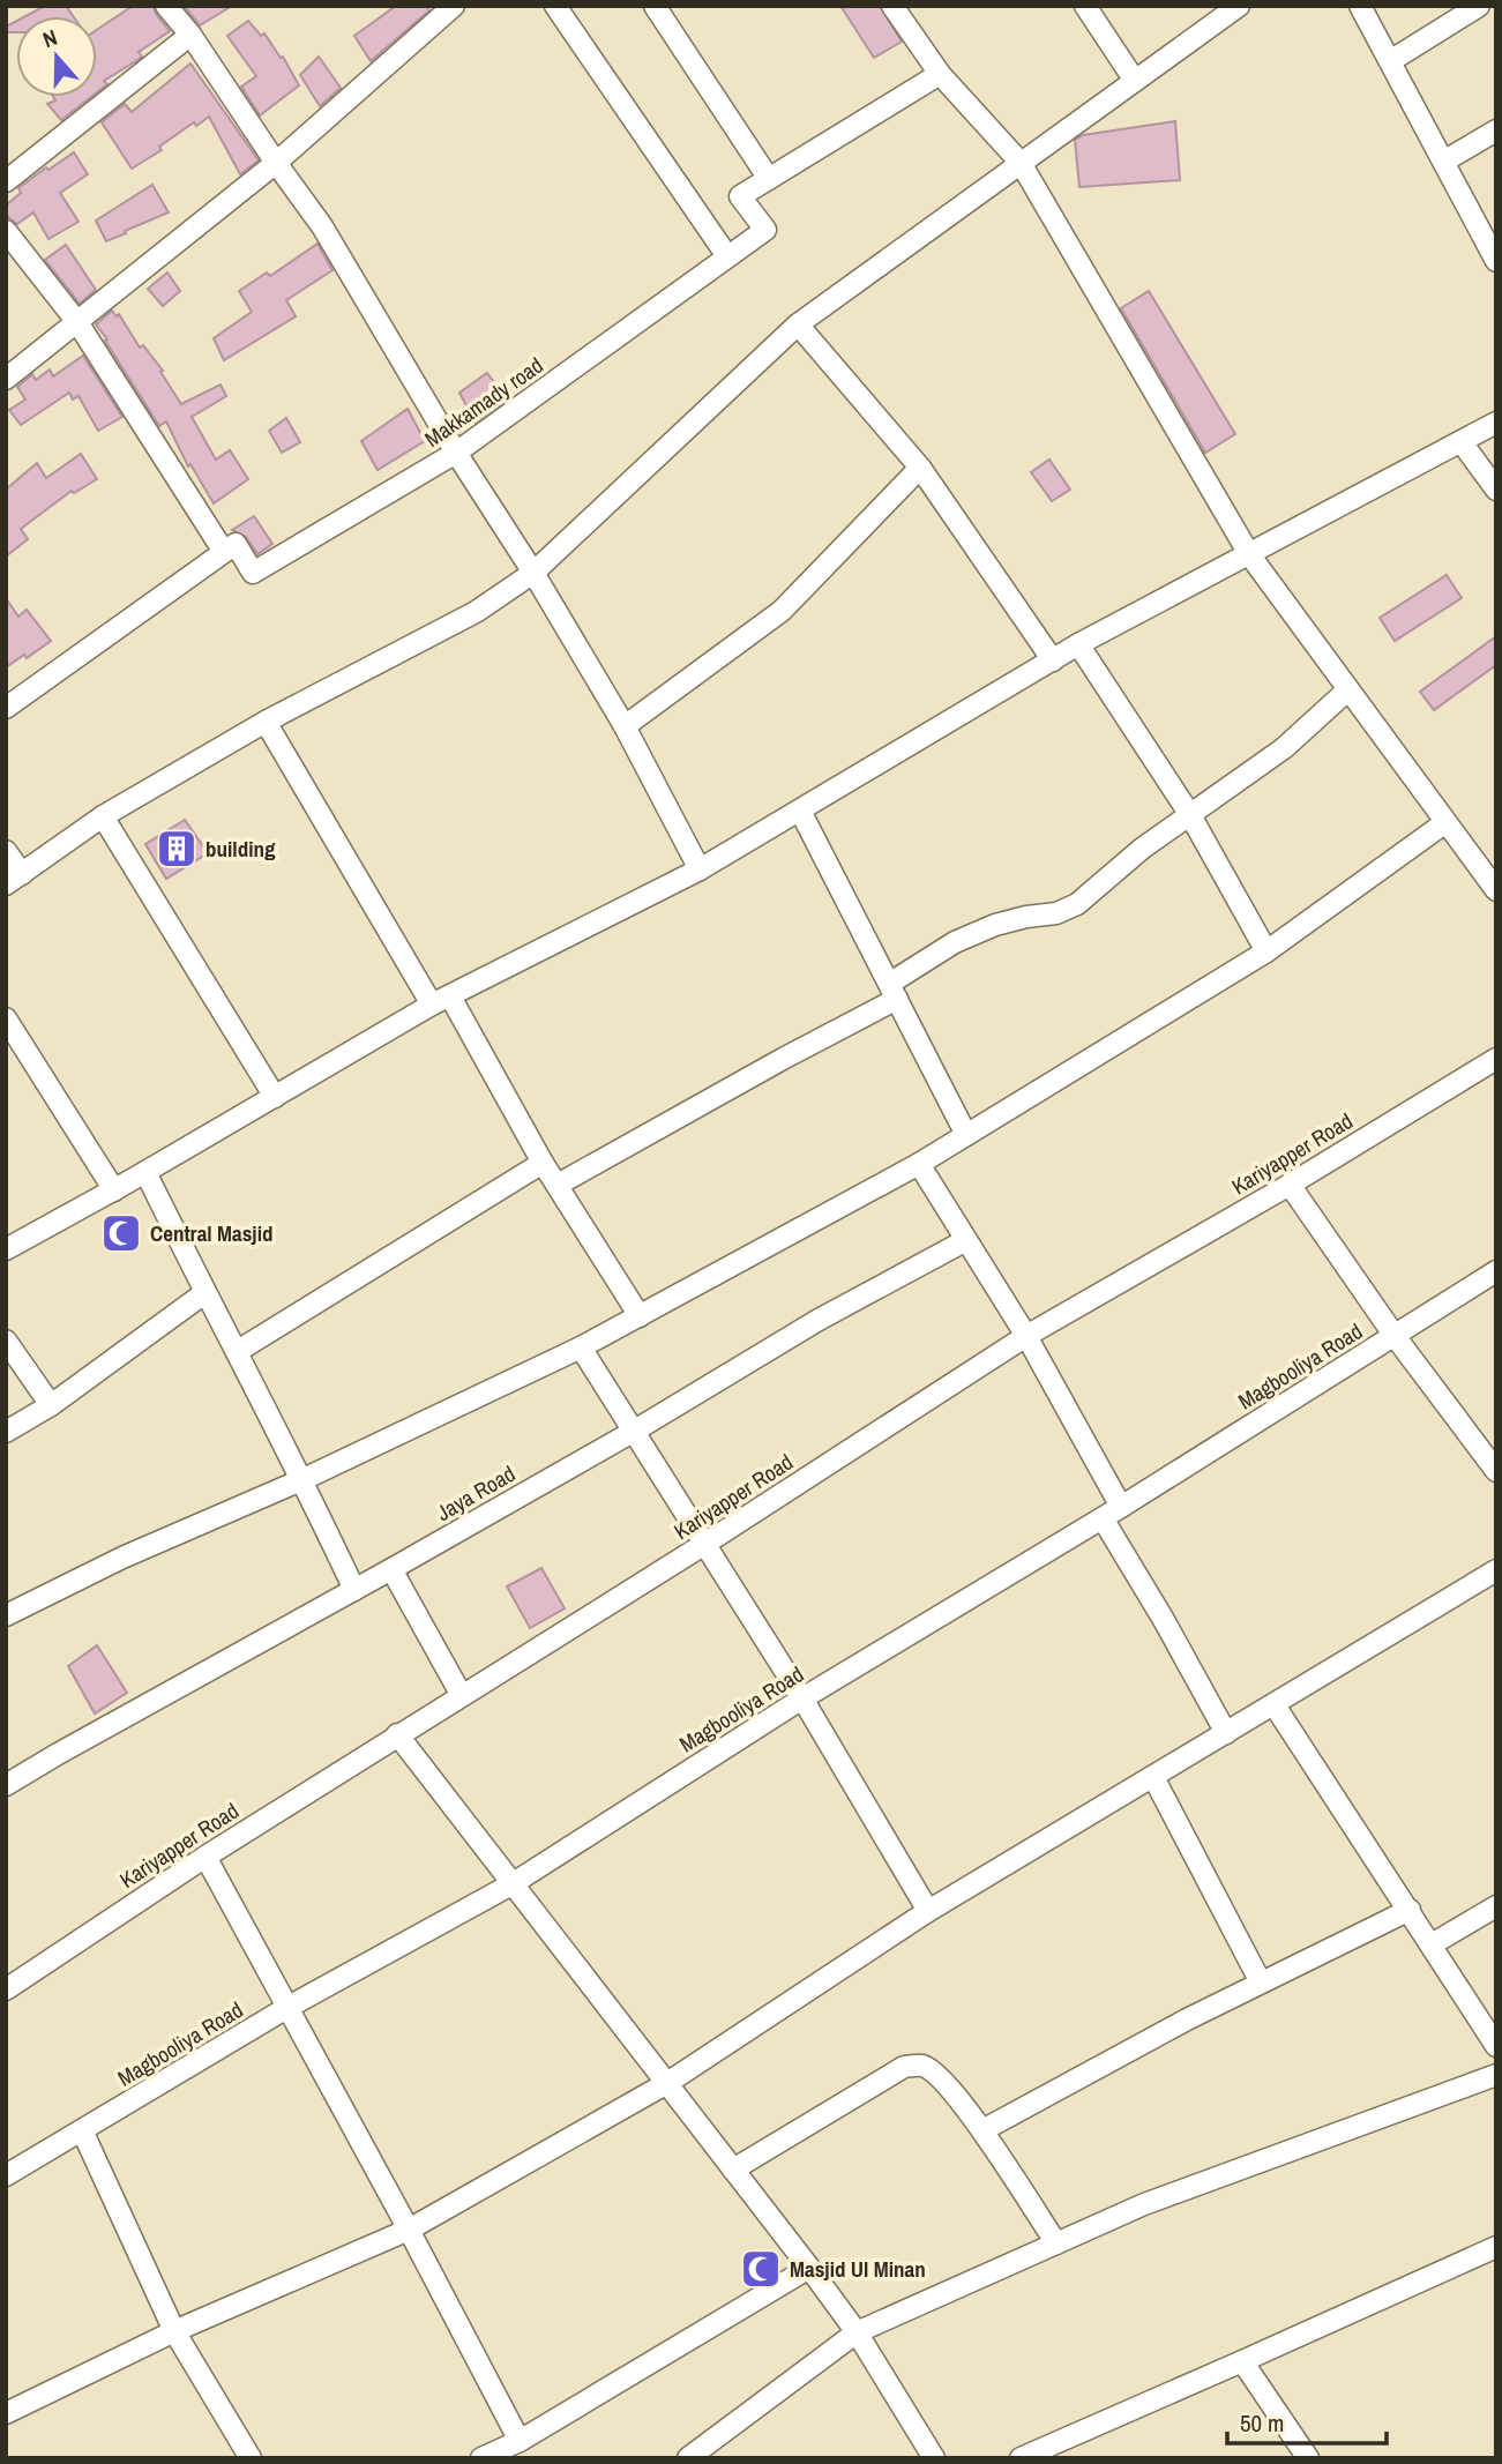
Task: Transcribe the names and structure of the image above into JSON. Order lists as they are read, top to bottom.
{
  "streets": {
    "street": [
      "Makkamady road",
      "Kariyapper Road",
      "Magbooliya Road",
      "Jaya Road"
    ]
  },
  "places": {
    "building": ["building"],
    "mosque": ["Central Masjid", "Masjid Ul Minan"]
  },
  "scale_bar": "50 m",
  "north": "top"
}
